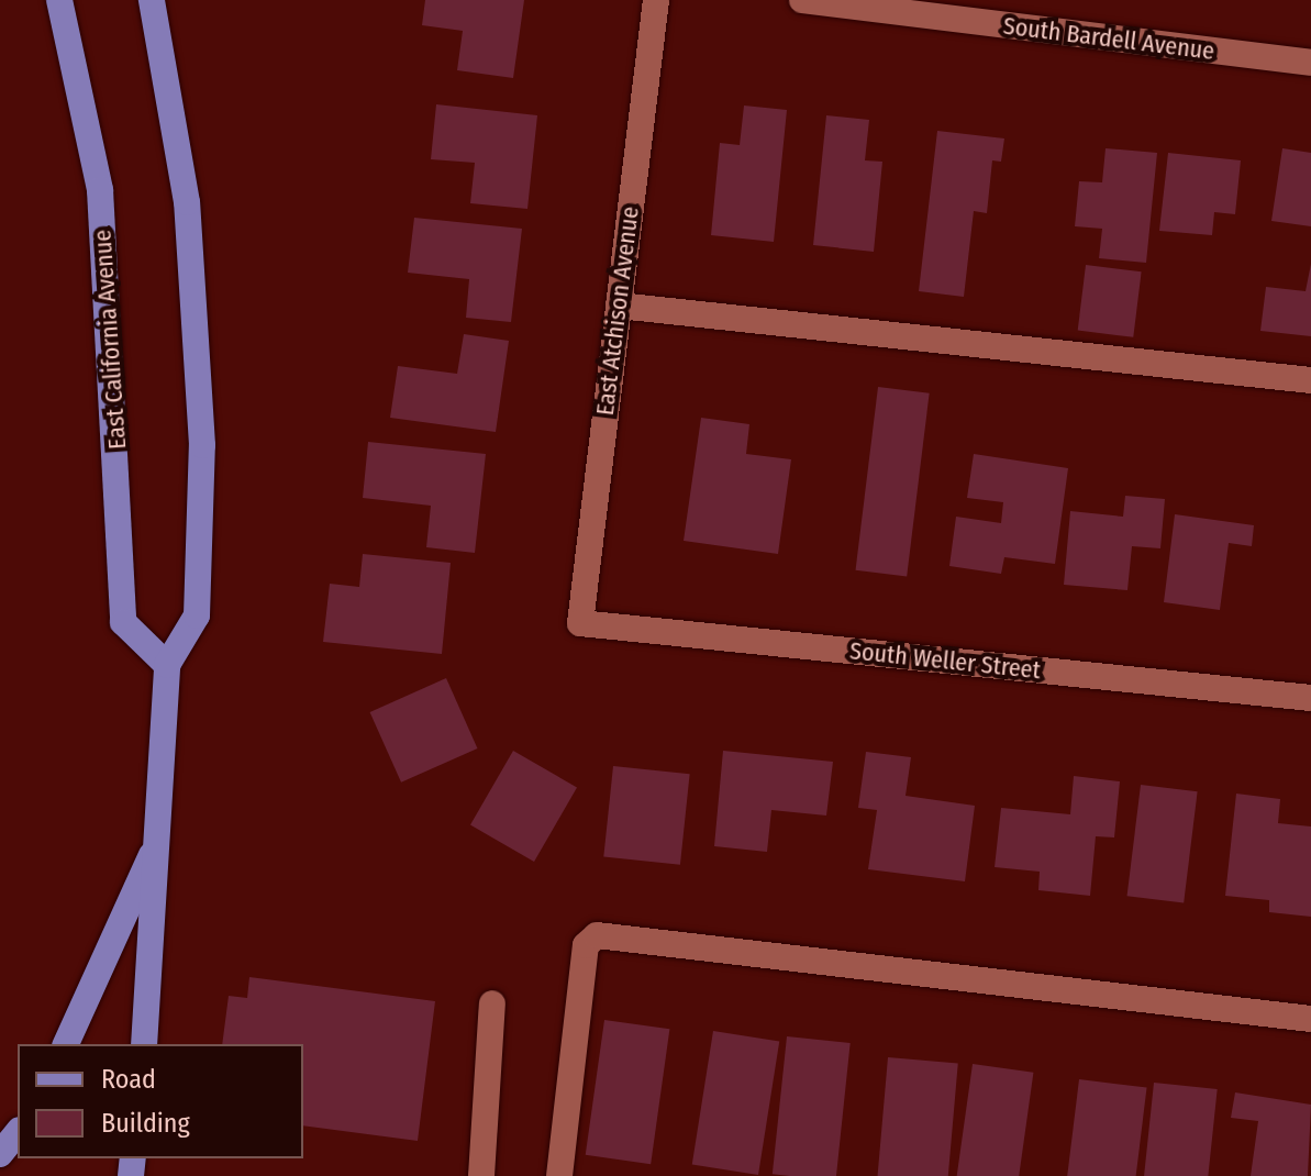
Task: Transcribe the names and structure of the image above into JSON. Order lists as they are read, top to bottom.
{
  "streets": {
    "main road": ["East California Avenue"],
    "street": ["South Bardell Avenue", "East Atchison Avenue", "South Weller Street"]
  },
  "crossings": [
    ["East Atchison Avenue", "South Weller Street"]
  ],
  "legend": ["Road", "Building"]
}
